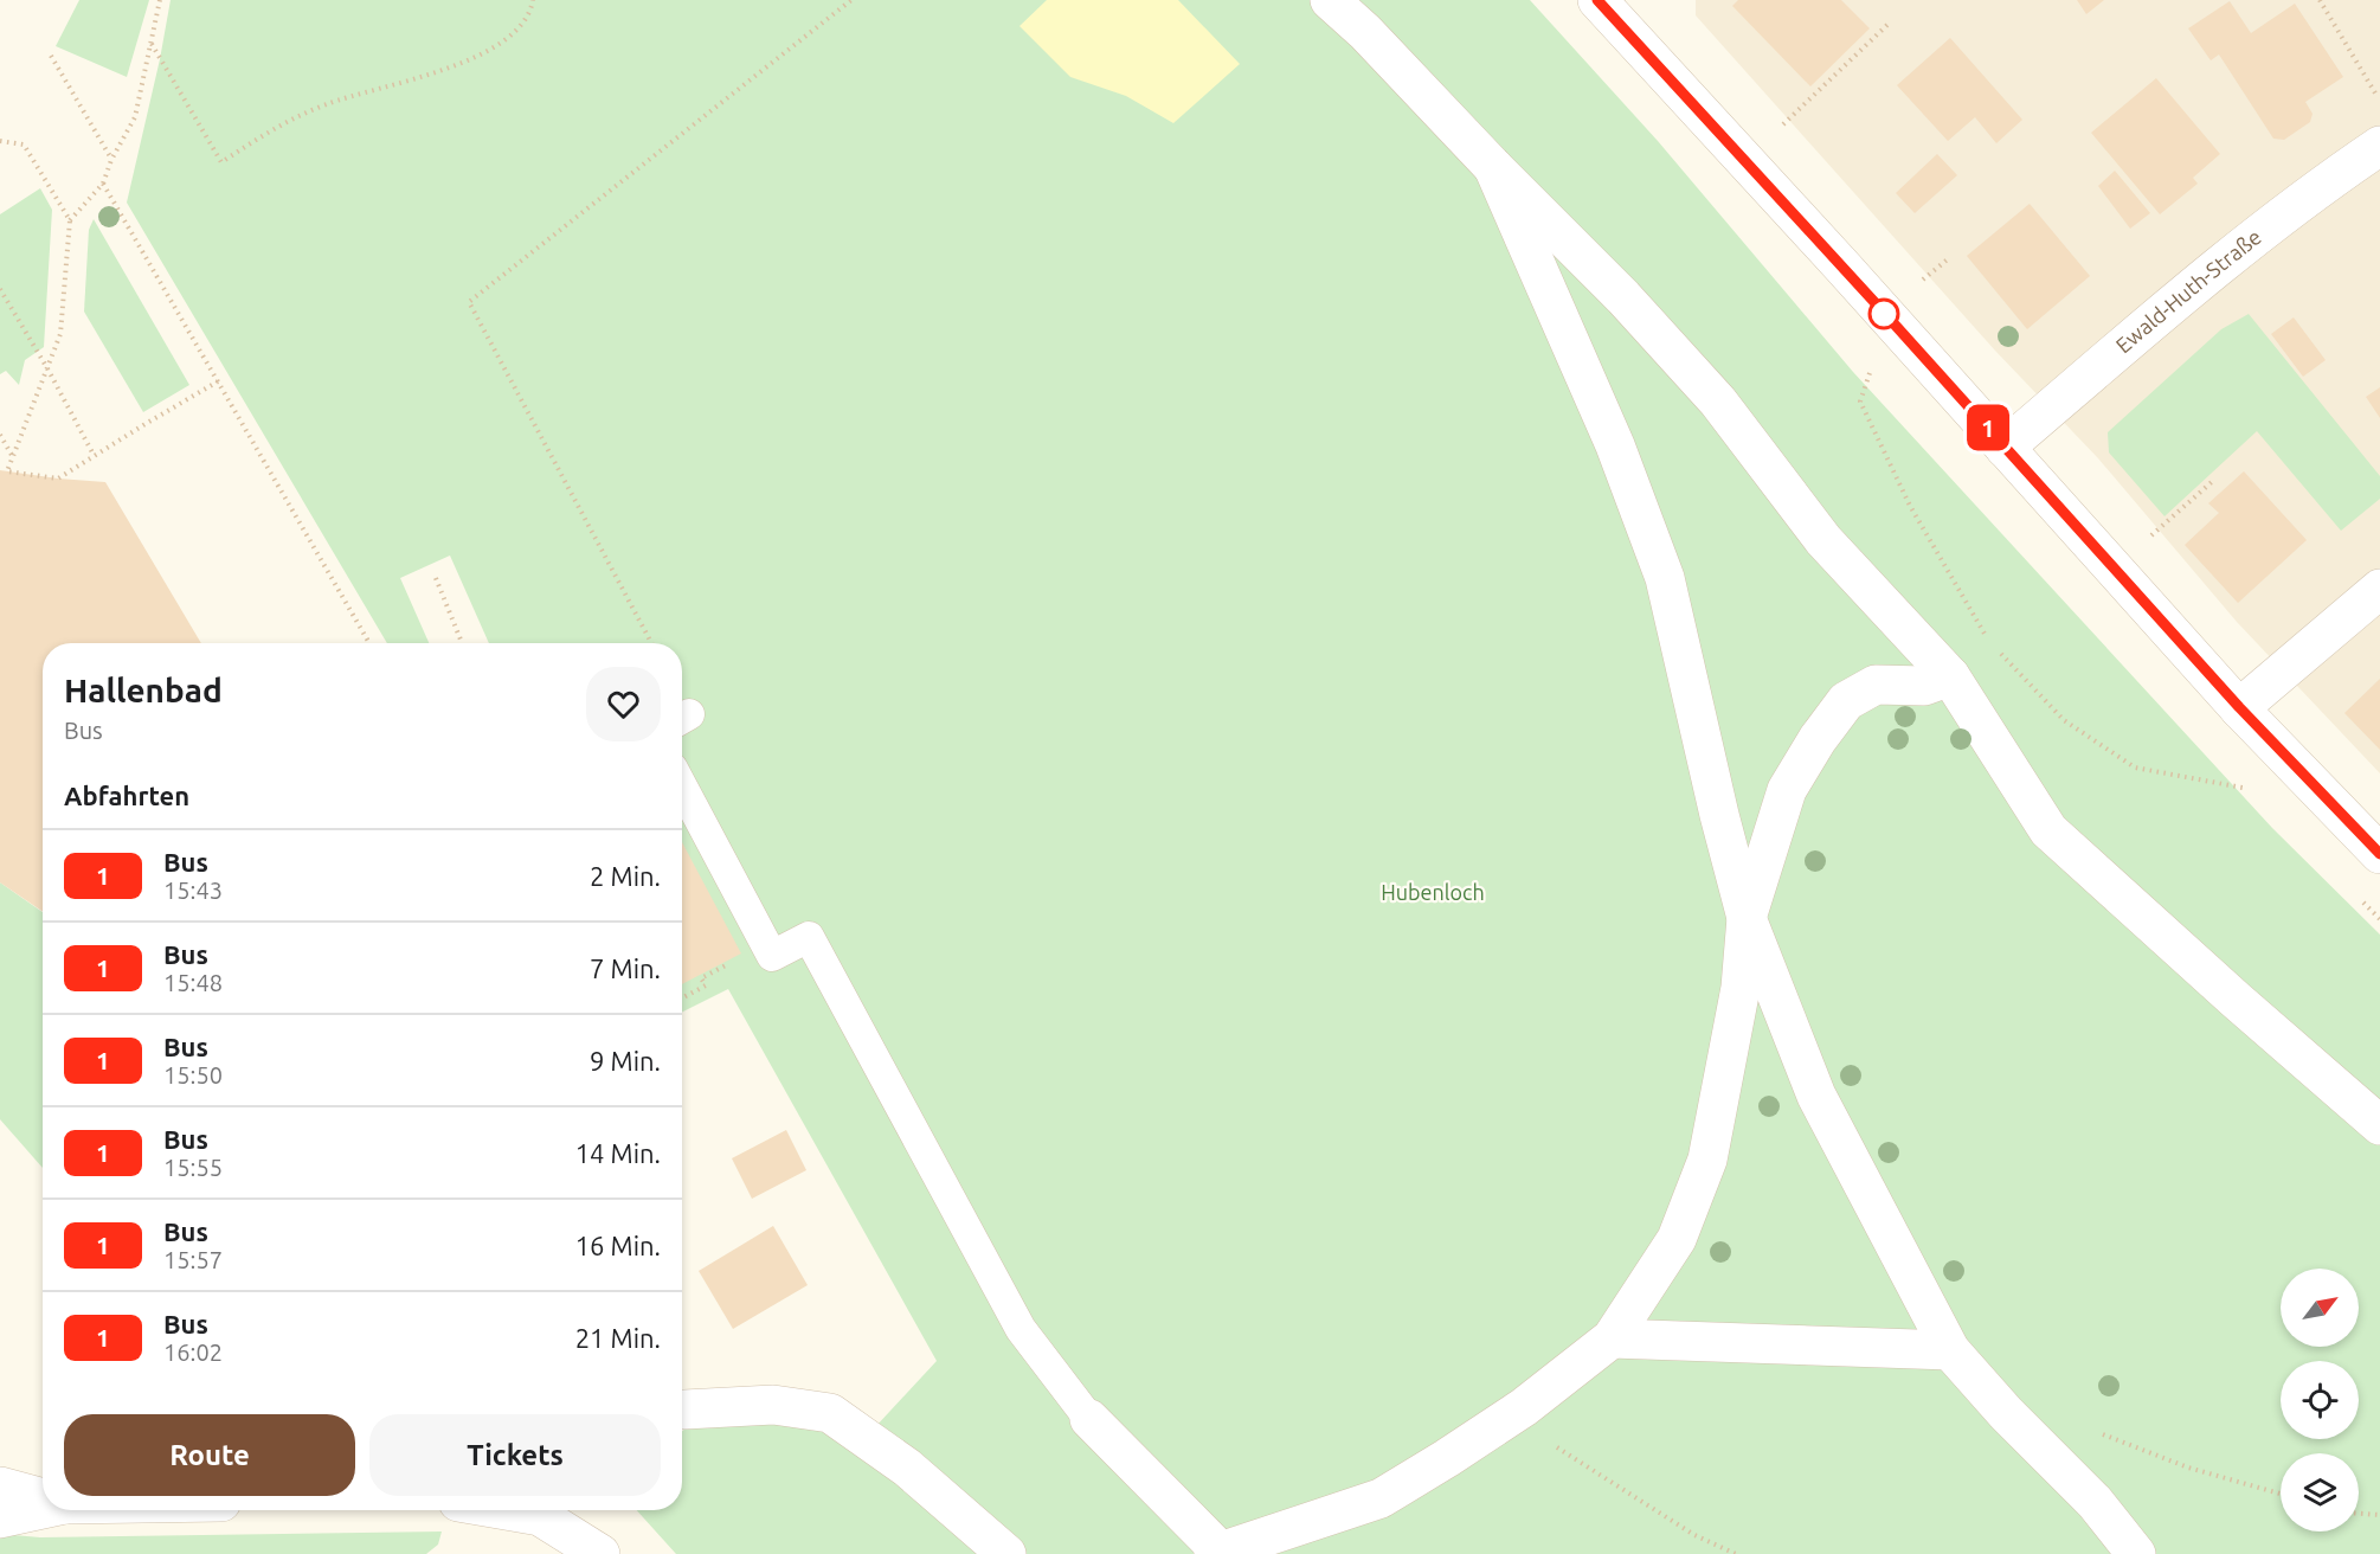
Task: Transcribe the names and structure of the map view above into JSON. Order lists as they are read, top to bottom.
{
  "streets": {
    "street": ["Ewald-Huth-Straße"]
  },
  "parks": ["Hubenloch"],
  "lines": ["bus line 1"],
  "north": "top right",
  "page": {
    "on_map": "1",
    "heading": [
      ["Hallenbad", "Bus"],
      "Abfahrten"
    ],
    "list": [
      {
        "mark": "1",
        "name": "Bus",
        "note": "15:43",
        "value": "2 Min."
      },
      {
        "mark": "1",
        "name": "Bus",
        "note": "15:48",
        "value": "7 Min."
      },
      {
        "mark": "1",
        "name": "Bus",
        "note": "15:50",
        "value": "9 Min."
      },
      {
        "mark": "1",
        "name": "Bus",
        "note": "15:55",
        "value": "14 Min."
      },
      {
        "mark": "1",
        "name": "Bus",
        "note": "15:57",
        "value": "16 Min."
      },
      {
        "mark": "1",
        "name": "Bus",
        "note": "16:02",
        "value": "21 Min."
      }
    ],
    "buttons": ["Route", "Tickets"]
  }
}
